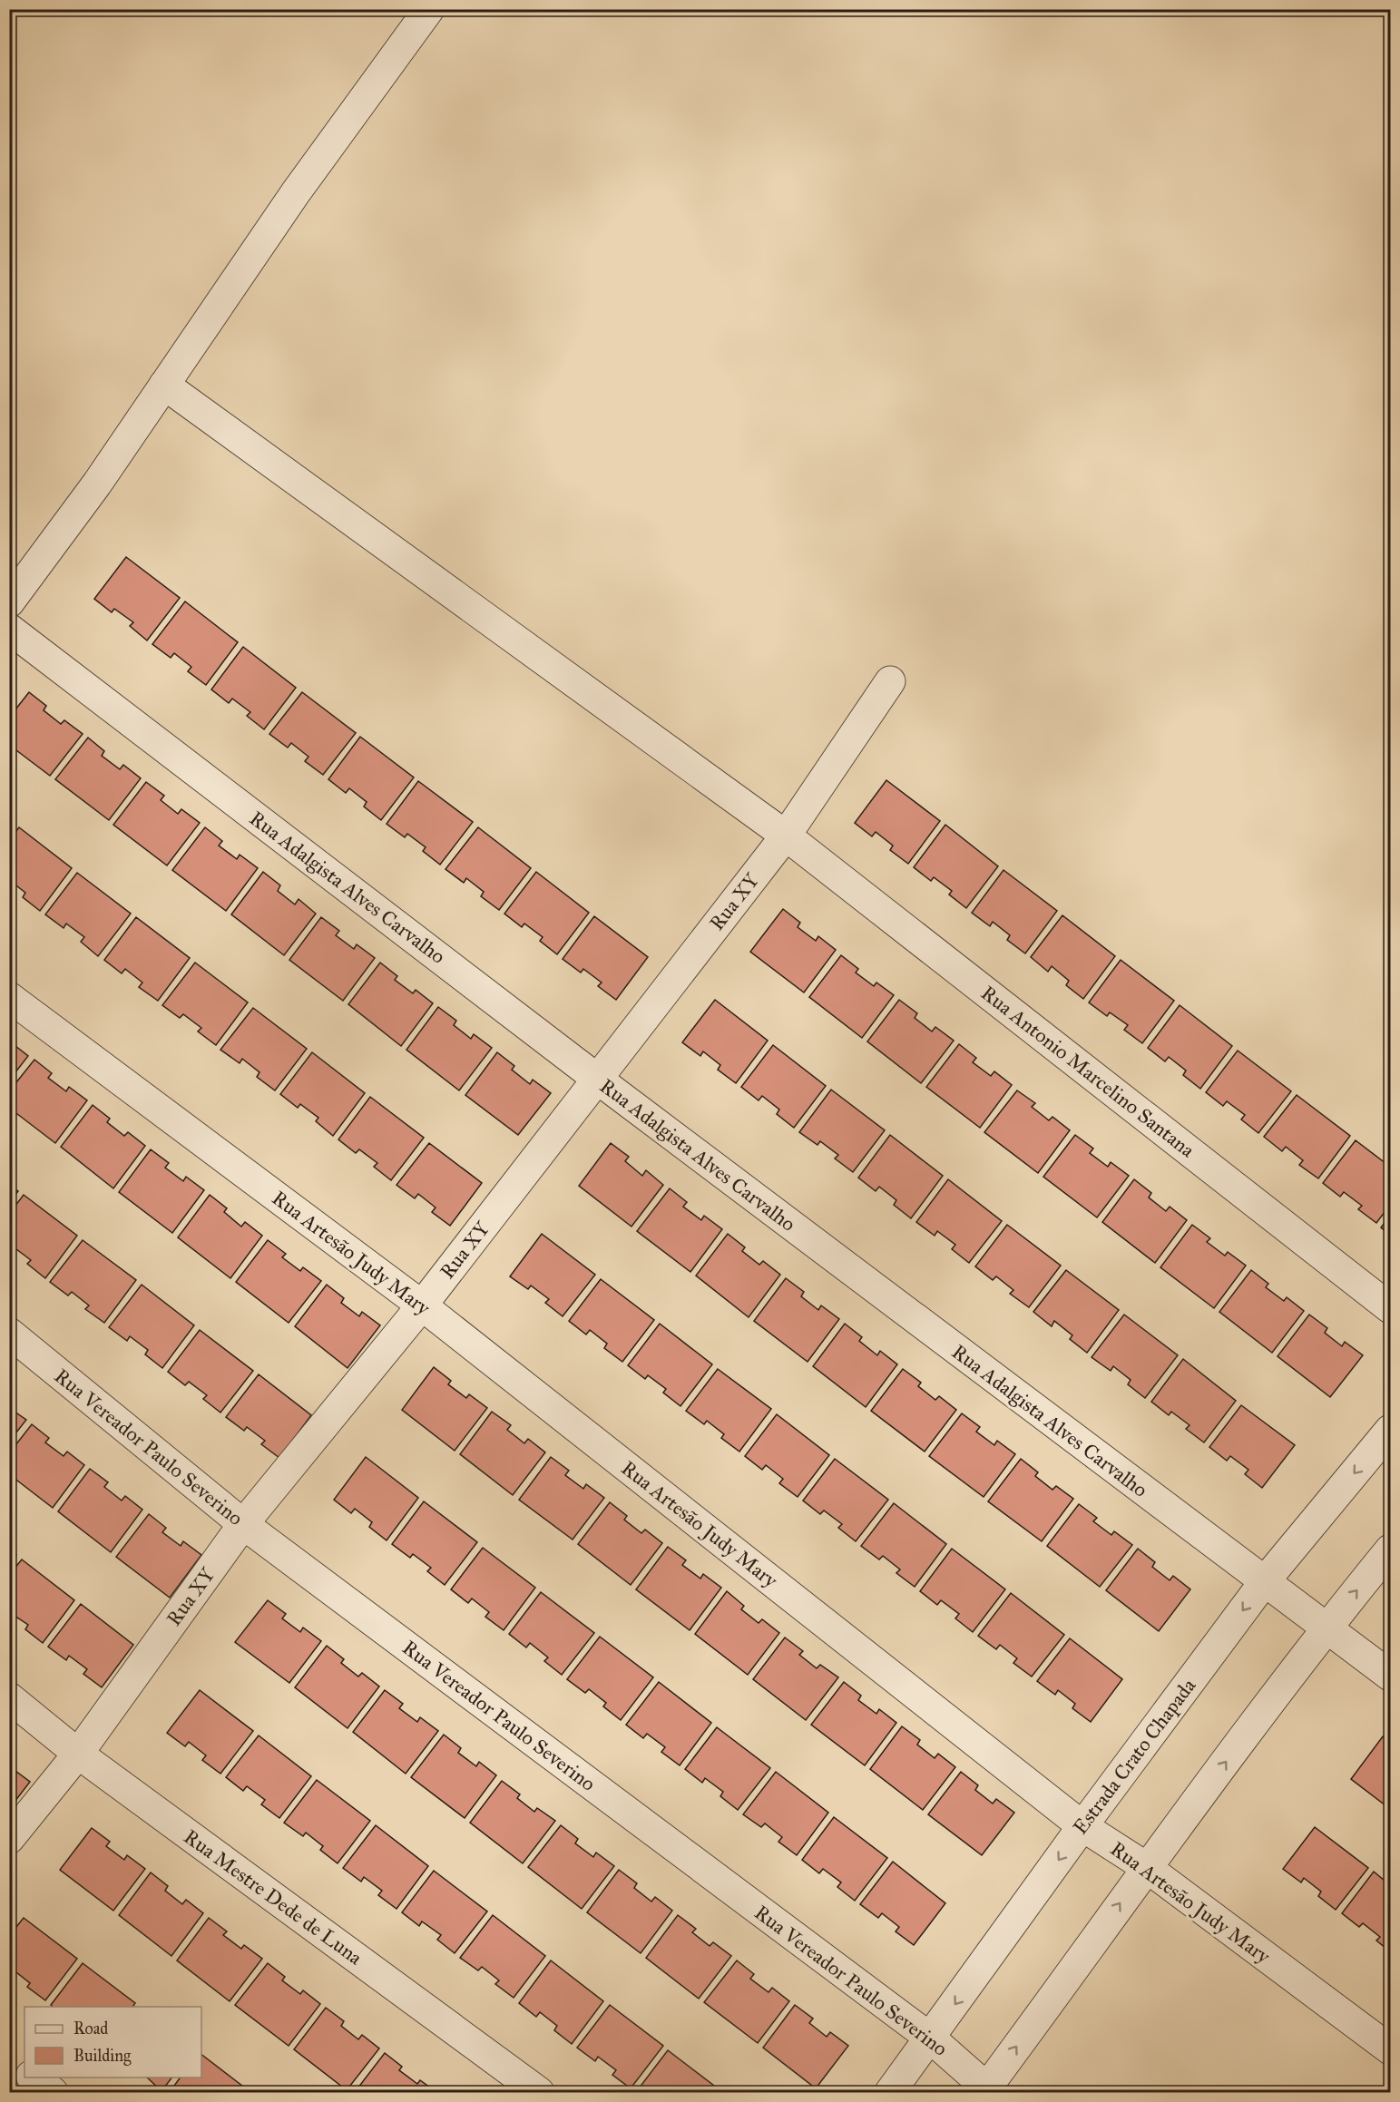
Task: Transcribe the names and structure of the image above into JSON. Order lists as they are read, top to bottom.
{
  "streets": {
    "street": [
      "Rua Adalgista Alves Carvalho",
      "Rua XY",
      "Rua Antonio Marcelino Santana",
      "Rua Artesão Judy Mary",
      "Rua Vereador Paulo Severino",
      "Estrada Crato Chapada",
      "Rua Mestre Dede de Luna"
    ]
  },
  "crossings": [
    ["Rua Adalgista Alves Carvalho", "Rua XY"],
    ["Rua Adalgista Alves Carvalho", "Estrada Crato Chapada"],
    ["Rua XY", "Rua Antonio Marcelino Santana"],
    ["Rua XY", "Rua Artesão Judy Mary"],
    ["Rua XY", "Rua Vereador Paulo Severino"],
    ["Rua XY", "Rua Mestre Dede de Luna"],
    ["Rua Artesão Judy Mary", "Estrada Crato Chapada"],
    ["Rua Vereador Paulo Severino", "Estrada Crato Chapada"]
  ],
  "legend": ["Road", "Building"]
}
